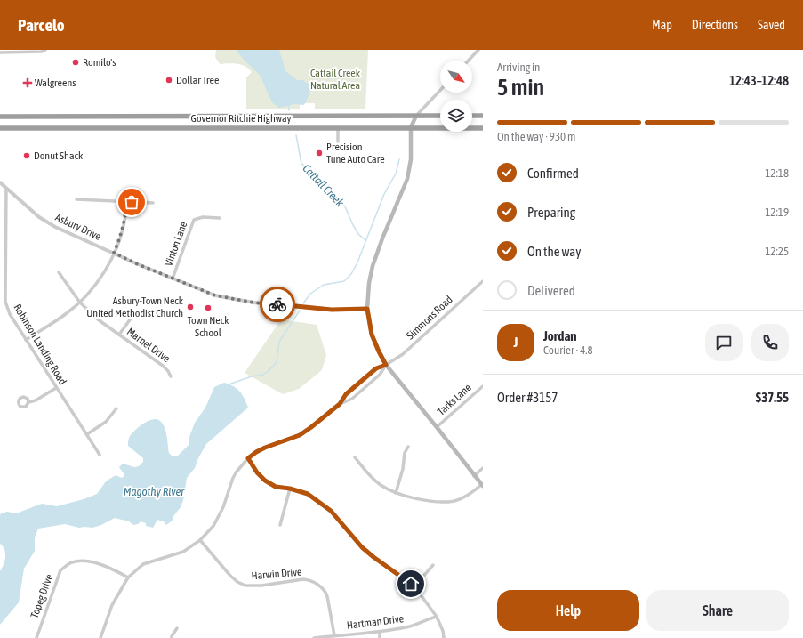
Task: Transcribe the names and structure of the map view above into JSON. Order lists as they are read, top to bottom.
{
  "streets": {
    "highway": ["Governor Ritchie Highway"],
    "street": [
      "Asbury Drive",
      "Vinton Lane",
      "Simmons Road",
      "Robinson Landing Road",
      "Marnel Drive",
      "Tarks Lane",
      "Harwin Drive",
      "Topeg Drive",
      "Hartman Drive"
    ]
  },
  "crossings": [
    ["Asbury Drive", "Vinton Lane"],
    ["Asbury Drive", "Robinson Landing Road"],
    ["Harwin Drive", "Hartman Drive"]
  ],
  "water": ["Cattail Creek", "Magothy River"],
  "parks": ["Cattail Creek Natural Area"],
  "places": {
    "other": [
      "Romilo's",
      "Dollar Tree",
      "Precision Tune Auto Care",
      "Donut Shack",
      "Asbury-Town Neck United Methodist Church",
      "Town Neck School"
    ],
    "health": ["Walgreens"]
  },
  "north": "bottom right",
  "page": {
    "header": "Parcelo",
    "nav": ["Map", "Directions", "Saved"],
    "heading": ["5 min", "Arriving in", "12:43–12:48"],
    "panel": [
      "Jordan",
      "Courier · 4.8",
      "Order #3157",
      "$37.55"
    ],
    "bar": "On the way · 930 m",
    "list": [
      ["Confirmed", "12:18"],
      ["Preparing", "12:19"],
      ["On the way", "12:25"],
      "Delivered"
    ],
    "round": "J",
    "buttons": ["Help", "Share"]
  }
}
